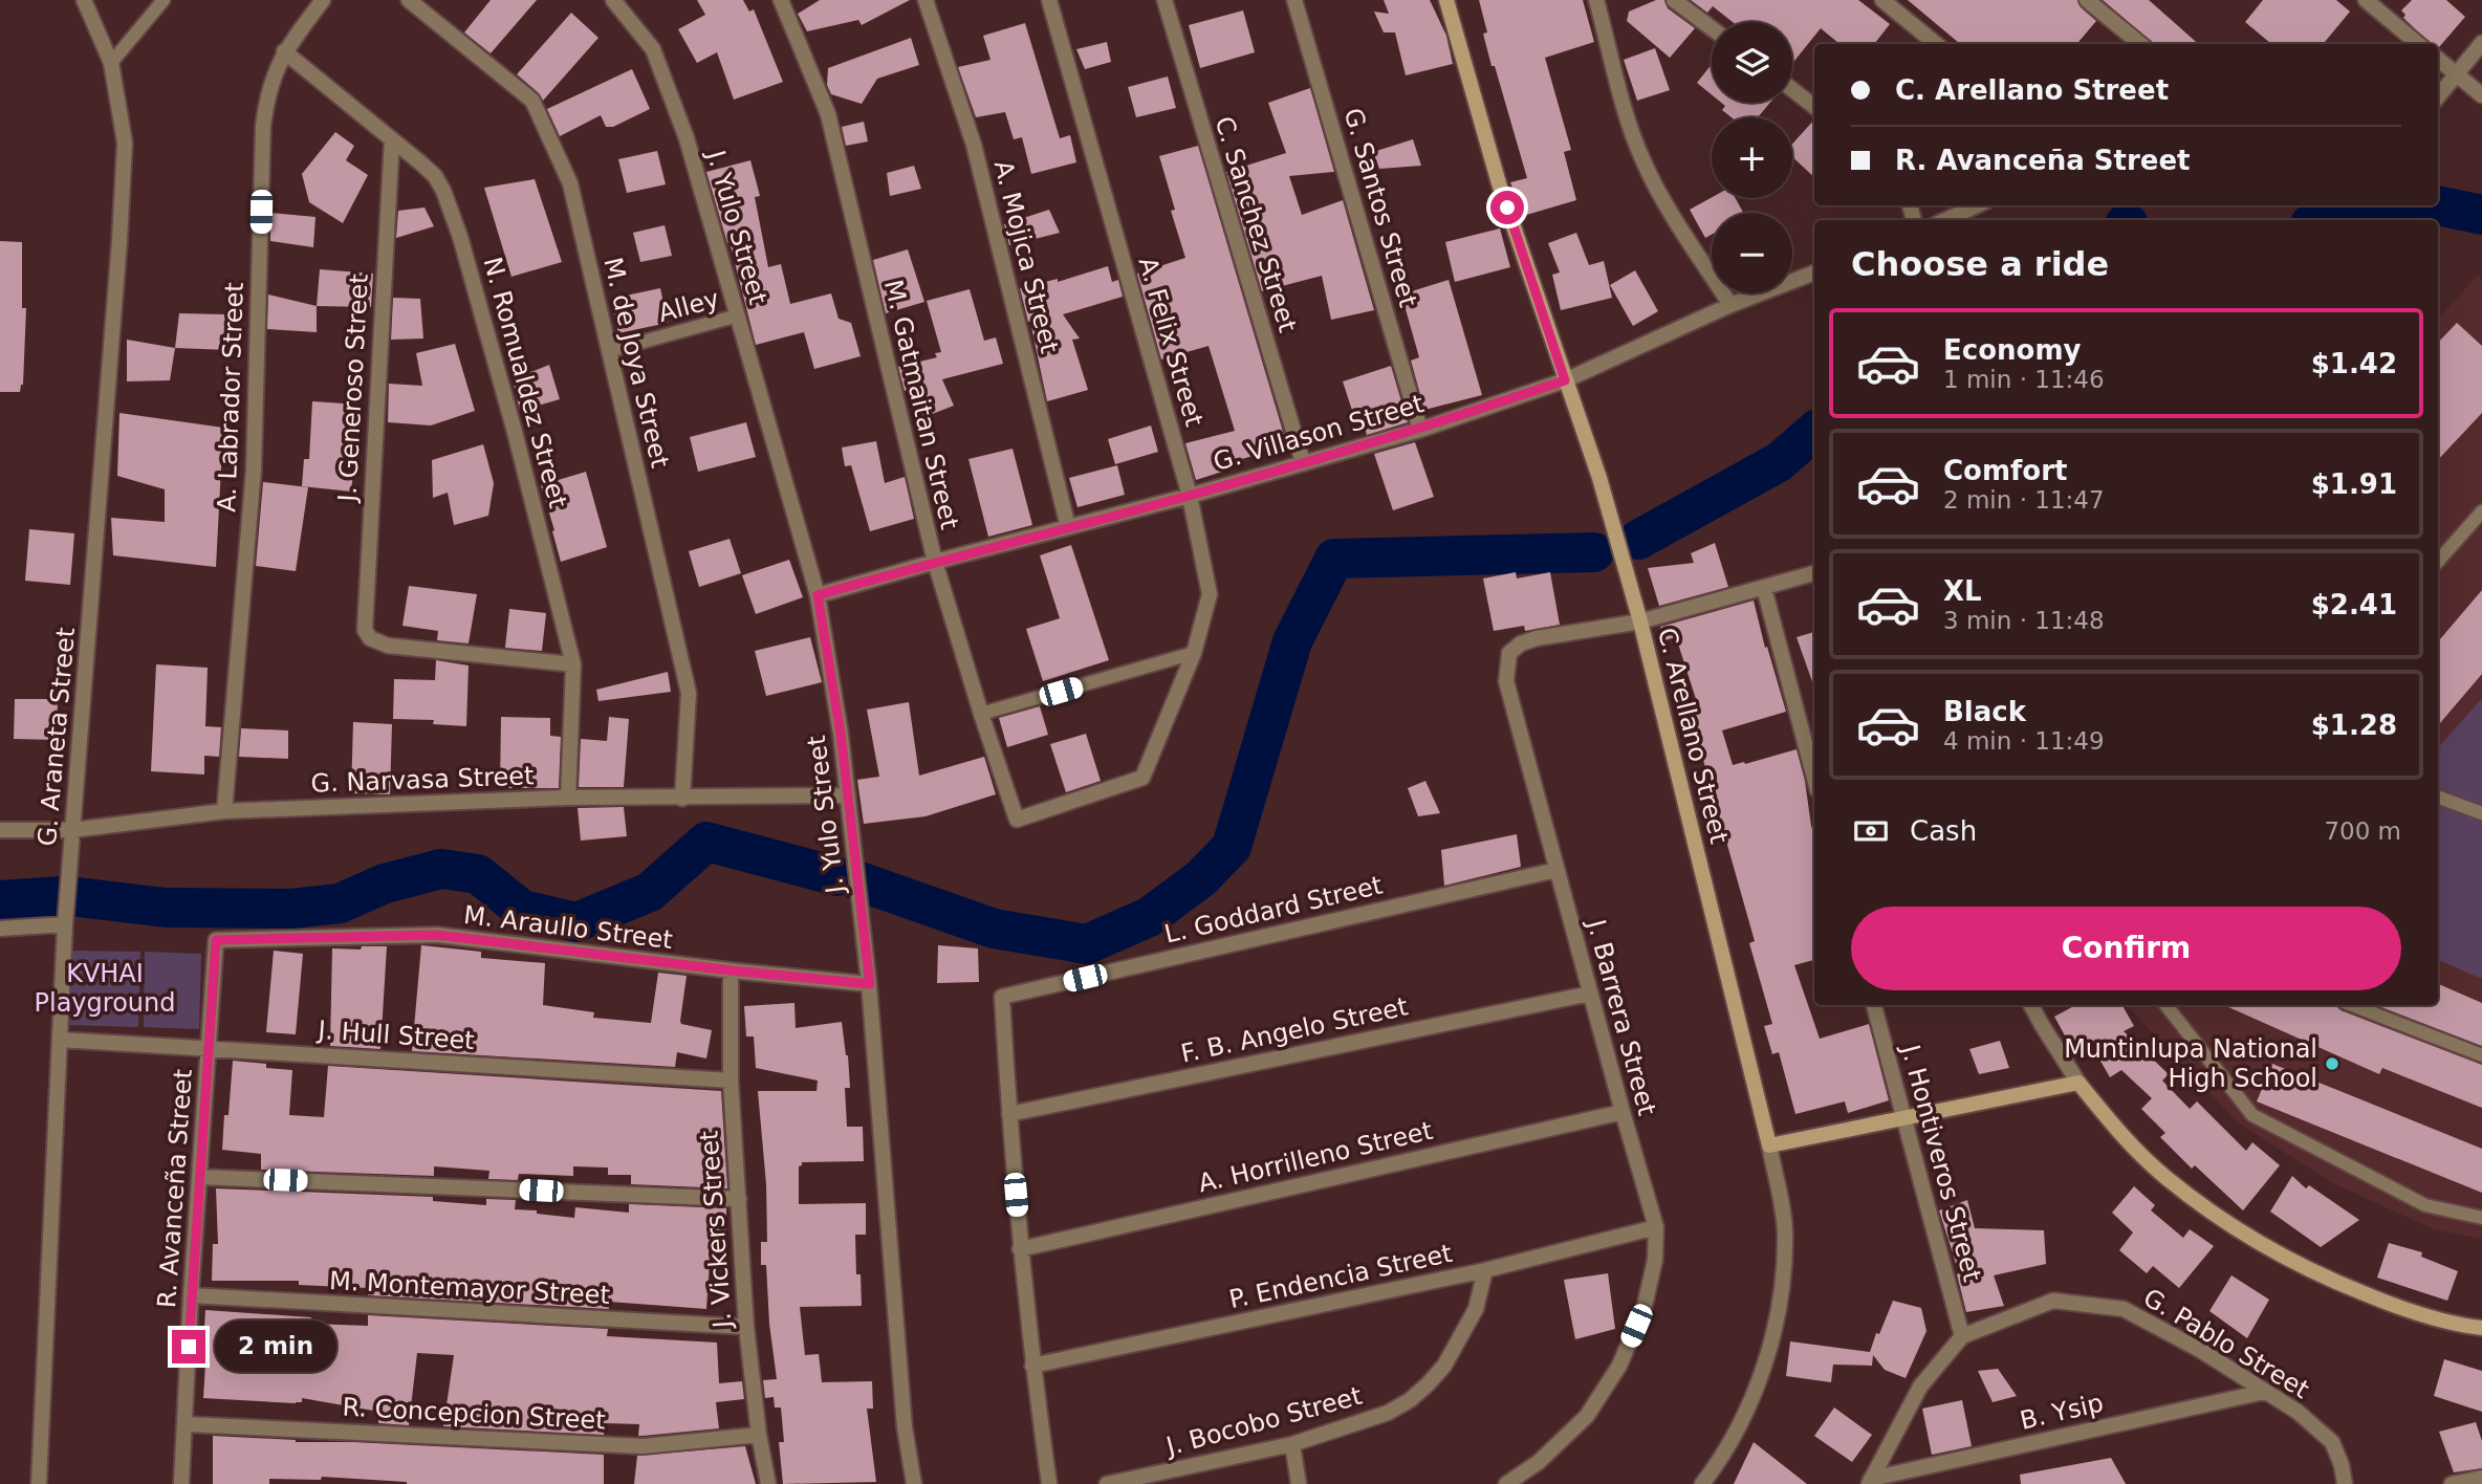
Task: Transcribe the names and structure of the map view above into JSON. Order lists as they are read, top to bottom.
{
  "streets": {
    "street": [
      "G. Santos Street",
      "C. Sanchez Street",
      "J. Yulo Street",
      "A. Mojica Street",
      "A. Felix Street",
      "M. de Joya Street",
      "N. Romualdez Street",
      "J. Generoso Street",
      "A. Labrador Street",
      "M. Gatmaitan Street",
      "G. Villason Street",
      "C. Arellano Street",
      "G. Araneta Street",
      "G. Narvasa Street",
      "L. Goddard Street",
      "M. Araullo Street",
      "J. Barrera Street",
      "F. B. Angelo Street",
      "J. Hull Street",
      "A. Horrilleno Street",
      "J. Hontiveros Street",
      "R. Avanceña Street",
      "J. Vickers Street",
      "P. Endencia Street",
      "M. Montemayor Street",
      "G. Pablo Street",
      "B. Ysip",
      "R. Concepcion Street",
      "J. Bocobo Street"
    ],
    "lane": ["Alley"]
  },
  "crossings": [
    ["G. Santos Street", "G. Villason Street"],
    ["C. Sanchez Street", "G. Villason Street"],
    ["J. Yulo Street", "Alley"],
    ["J. Yulo Street", "G. Villason Street"],
    ["J. Yulo Street", "G. Narvasa Street"],
    ["J. Yulo Street", "M. Araullo Street"],
    ["A. Mojica Street", "G. Villason Street"],
    ["Alley", "M. de Joya Street"],
    ["A. Felix Street", "M. Gatmaitan Street"],
    ["A. Felix Street", "G. Villason Street"],
    ["M. de Joya Street", "G. Narvasa Street"],
    ["N. Romualdez Street", "J. Generoso Street"],
    ["N. Romualdez Street", "A. Labrador Street"],
    ["N. Romualdez Street", "G. Narvasa Street"],
    ["A. Labrador Street", "G. Narvasa Street"],
    ["M. Gatmaitan Street", "G. Villason Street"],
    ["G. Villason Street", "C. Arellano Street"],
    ["C. Arellano Street", "J. Barrera Street"],
    ["G. Araneta Street", "G. Narvasa Street"],
    ["G. Araneta Street", "J. Hull Street"],
    ["L. Goddard Street", "J. Barrera Street"],
    ["L. Goddard Street", "F. B. Angelo Street"],
    ["M. Araullo Street", "R. Avanceña Street"],
    ["M. Araullo Street", "J. Vickers Street"],
    ["J. Barrera Street", "F. B. Angelo Street"],
    ["J. Barrera Street", "A. Horrilleno Street"],
    ["J. Barrera Street", "P. Endencia Street"],
    ["J. Hull Street", "R. Avanceña Street"],
    ["J. Hull Street", "J. Vickers Street"],
    ["J. Hontiveros Street", "G. Pablo Street"],
    ["R. Avanceña Street", "M. Montemayor Street"],
    ["R. Avanceña Street", "R. Concepcion Street"],
    ["J. Vickers Street", "M. Montemayor Street"],
    ["J. Vickers Street", "R. Concepcion Street"],
    ["P. Endencia Street", "J. Bocobo Street"],
    ["G. Pablo Street", "B. Ysip"]
  ],
  "parks": ["KVHAI Playground"],
  "places": ["Muntinlupa National High School"],
  "page": {
    "map_buttons": ["+", "−"],
    "banner": ["C. Arellano Street", "R. Avanceña Street"],
    "heading": "Choose a ride",
    "list": [
      {
        "name": "Economy",
        "note": "1 min · 11:46",
        "value": "$1.42"
      },
      {
        "name": "Comfort",
        "note": "2 min · 11:47",
        "value": "$1.91"
      },
      {
        "name": "XL",
        "note": "3 min · 11:48",
        "value": "$2.41"
      },
      {
        "name": "Black",
        "note": "4 min · 11:49",
        "value": "$1.28"
      }
    ],
    "pay": ["Cash", "700 m"],
    "buttons": "Confirm",
    "bubble": "2 min"
  }
}
